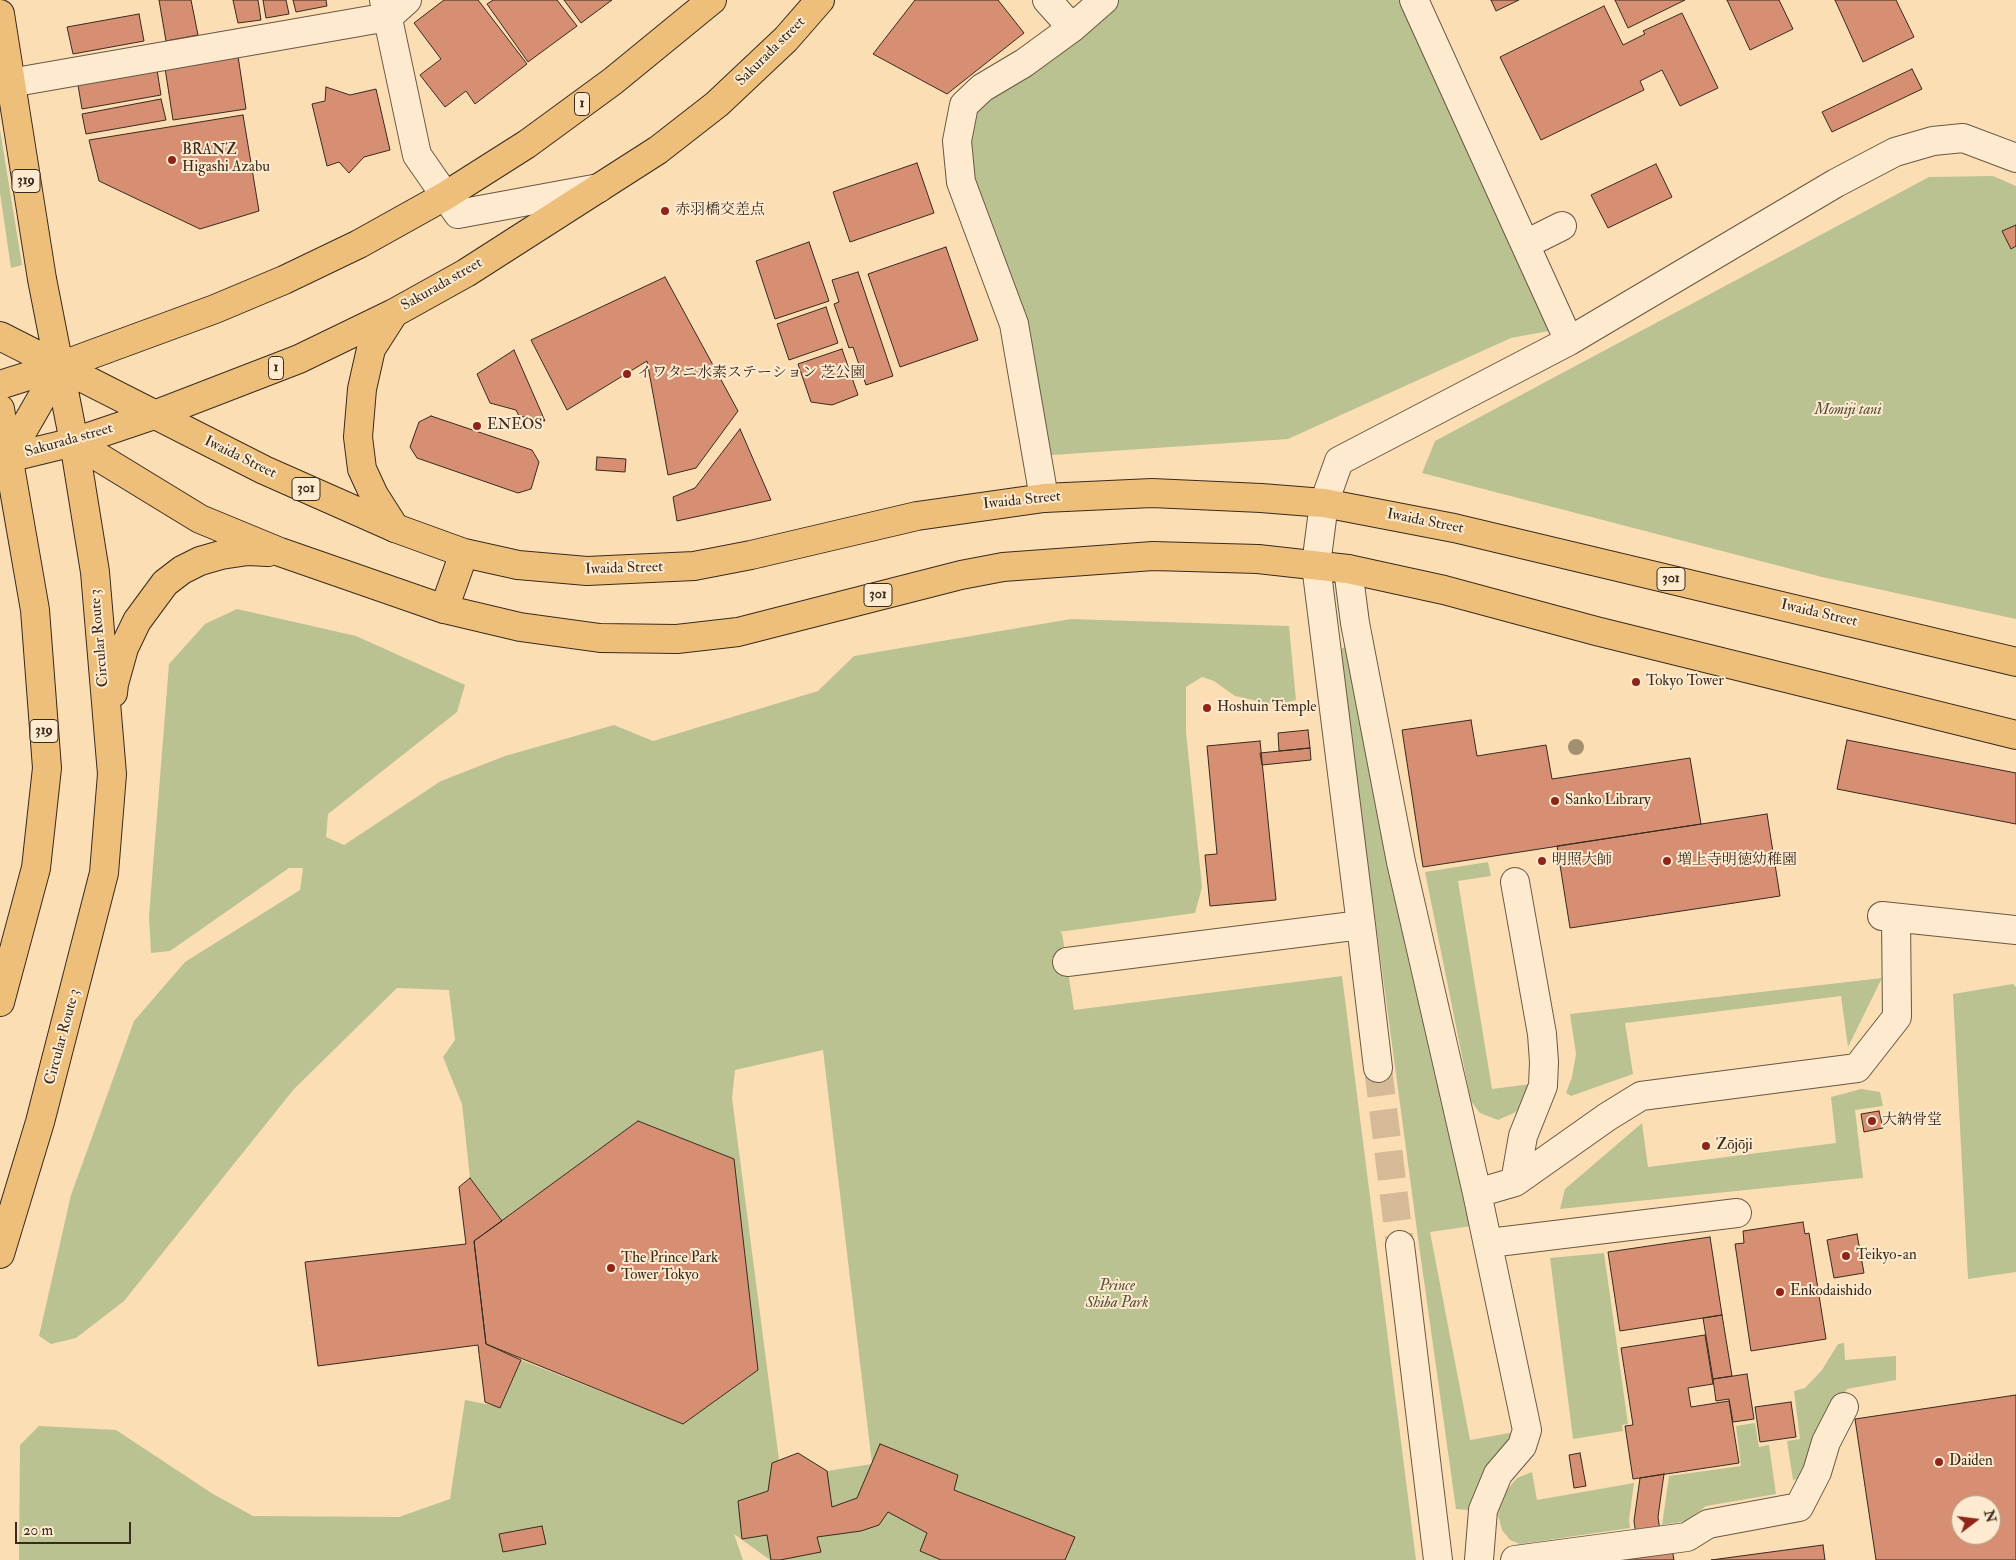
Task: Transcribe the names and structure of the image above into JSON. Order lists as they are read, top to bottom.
{
  "streets": {
    "main road": [
      "Sakurada street",
      "1",
      "319",
      "Iwaida Street",
      "301",
      "Circular Route 3"
    ]
  },
  "crossings": [
    ["Sakurada street", "319"],
    ["Sakurada street", "Iwaida Street"],
    ["Sakurada street", "301"],
    ["Sakurada street", "Circular Route 3"],
    ["1", "Iwaida Street"],
    ["1", "Circular Route 3"],
    ["Iwaida Street", "Circular Route 3"],
    ["301", "Circular Route 3"]
  ],
  "parks": ["Momiji tani", "Prince Shiba Park"],
  "places": [
    "BRANZ Higashi Azabu",
    "赤羽橋交差点",
    "イワタニ水素ステーション 芝公園",
    "ENEOS",
    "Tokyo Tower",
    "Hoshuin Temple",
    "Sanko Library",
    "明照大師",
    "増上寺明徳幼稚園",
    "大納骨堂",
    "Zōjōji",
    "Teikyo-an",
    "The Prince Park Tower Tokyo",
    "Enkodaishido",
    "Daiden"
  ],
  "scale_bar": "20 m",
  "north": "right"
}
